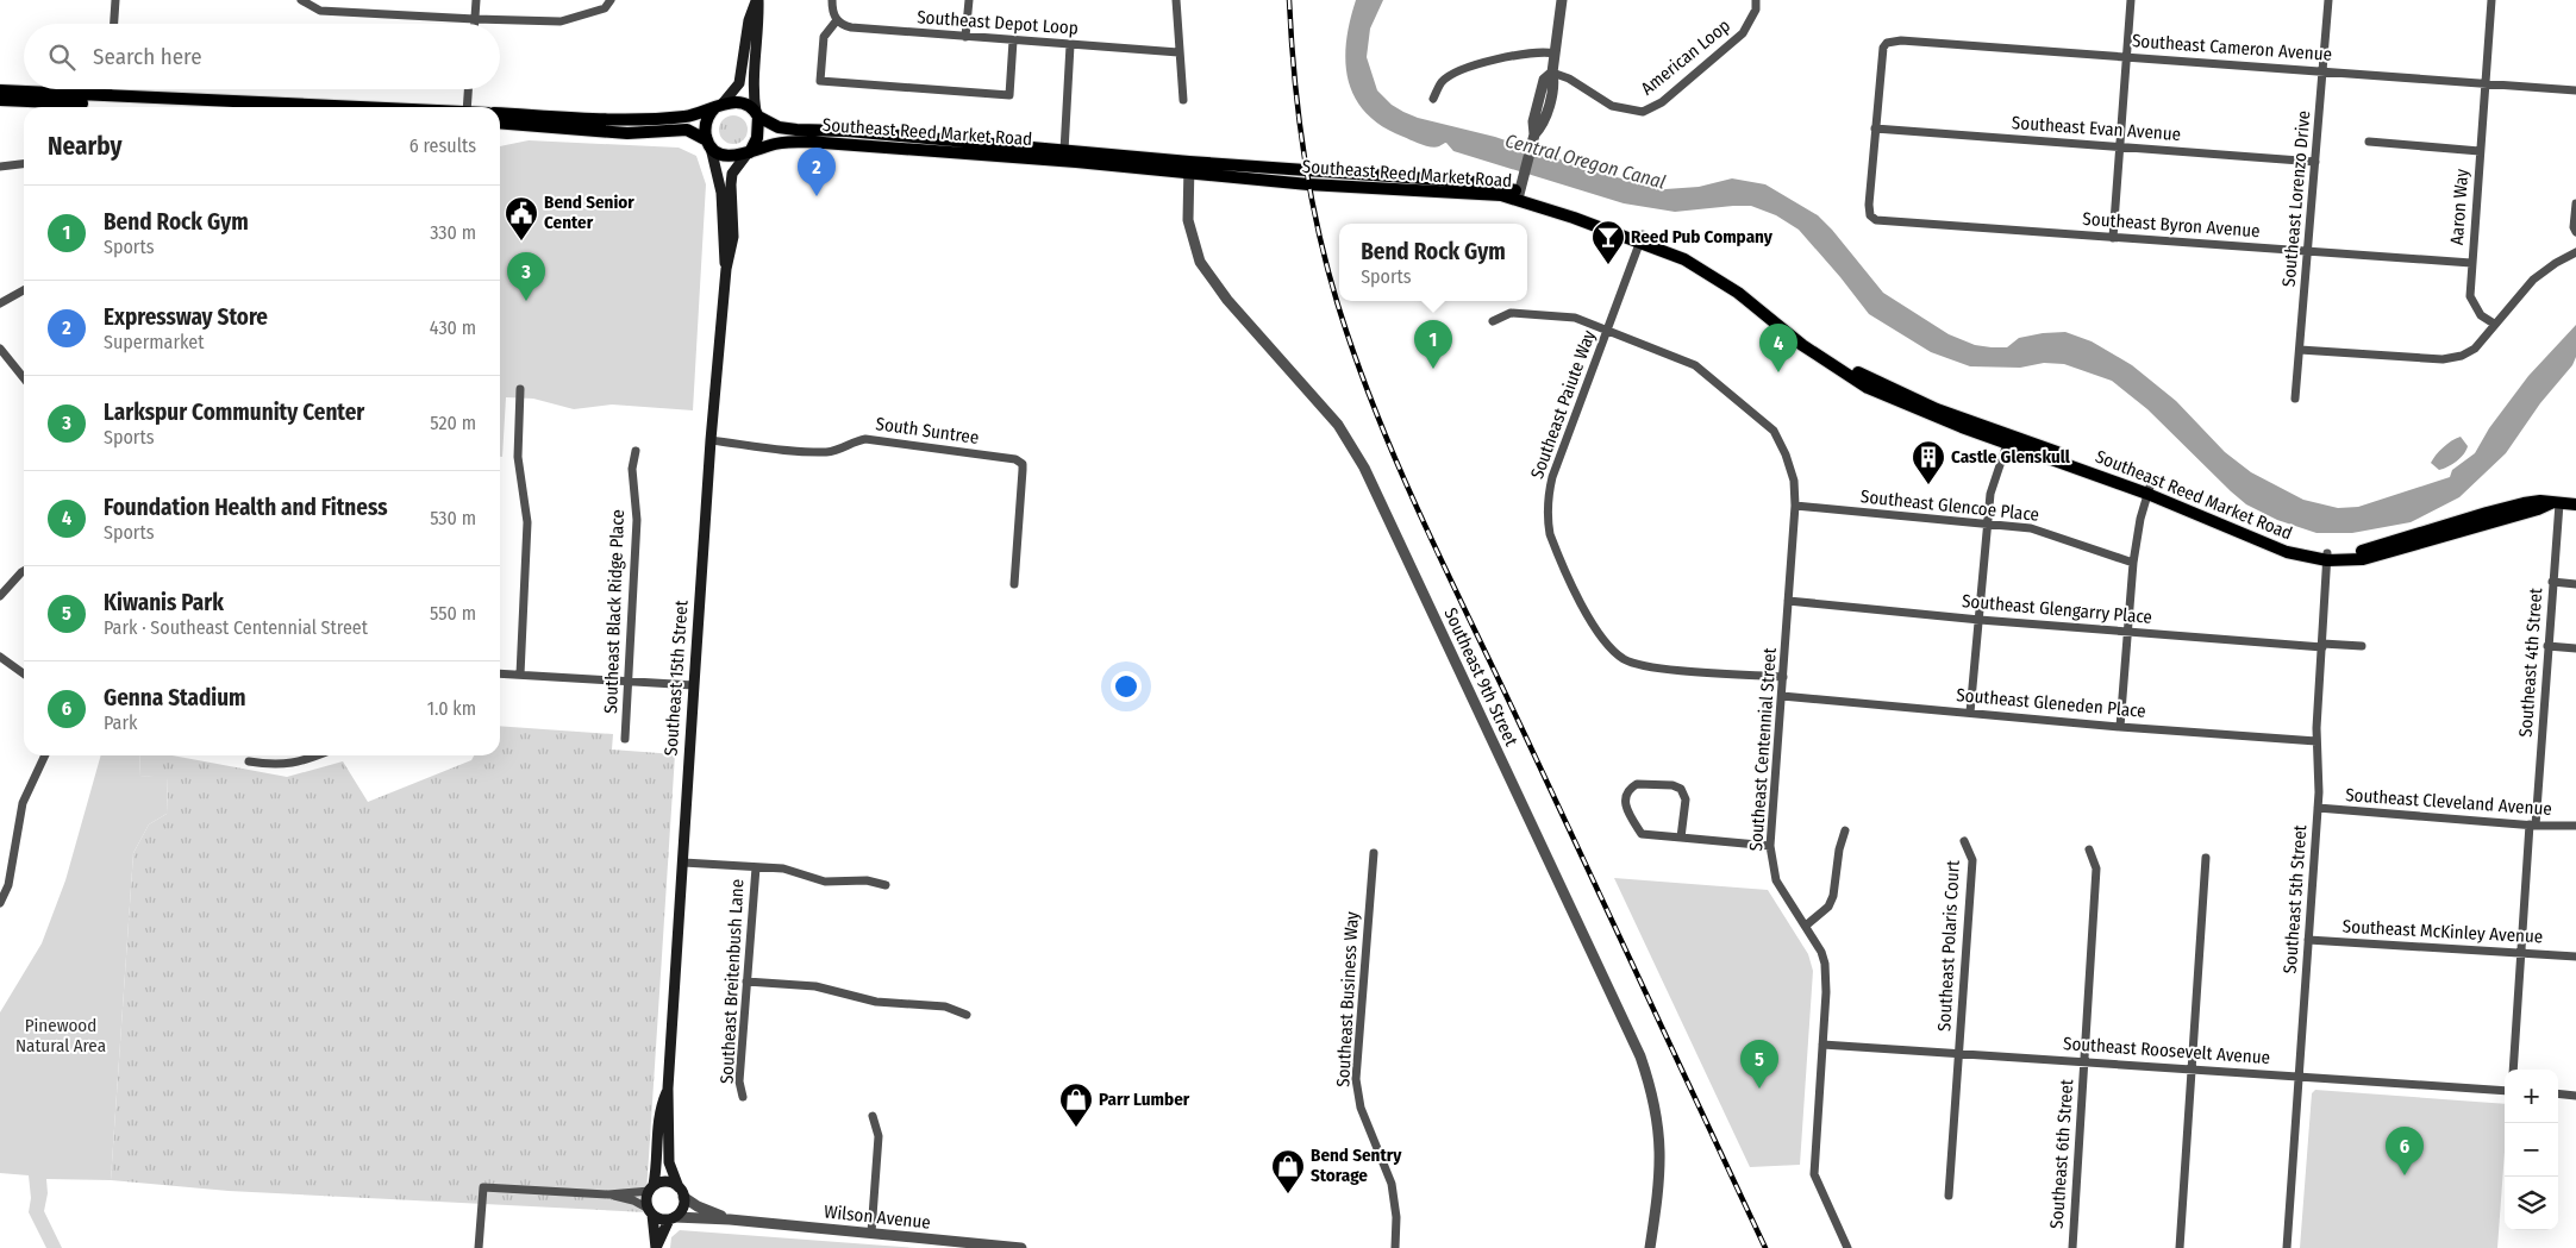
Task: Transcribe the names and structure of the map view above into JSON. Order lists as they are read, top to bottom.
{
  "streets": {
    "main road": ["Southeast Reed Market Road", "Southeast 15th Street"],
    "street": [
      "Southeast Depot Loop",
      "Southeast Cameron Avenue",
      "American Loop",
      "Southeast Evan Avenue",
      "Southeast Lorenzo Drive",
      "Aaron Way",
      "Southeast Byron Avenue",
      "Southeast Paiute Way",
      "South Suntree",
      "Southeast Glencoe Place",
      "Southeast Glengarry Place",
      "Southeast Black Ridge Place",
      "Southeast 4th Street",
      "Southeast 9th Street",
      "Southeast Gleneden Place",
      "Southeast Centennial Street",
      "Southeast Cleveland Avenue",
      "Southeast 5th Street",
      "Southeast McKinley Avenue",
      "Southeast Polaris Court",
      "Southeast Breitenbush Lane",
      "Southeast Business Way",
      "Southeast Roosevelt Avenue",
      "Southeast 6th Street",
      "Wilson Avenue"
    ]
  },
  "crossings": [
    ["Southeast Cameron Avenue", "Southeast Evan Avenue"],
    ["Southeast Cameron Avenue", "Southeast Lorenzo Drive"],
    ["Southeast Cameron Avenue", "Aaron Way"],
    ["Southeast Cameron Avenue", "Southeast Byron Avenue"],
    ["Southeast Evan Avenue", "Southeast Lorenzo Drive"],
    ["Southeast Evan Avenue", "Southeast Byron Avenue"],
    ["Southeast Reed Market Road", "Southeast Paiute Way"],
    ["Southeast Reed Market Road", "Southeast 4th Street"],
    ["Southeast Reed Market Road", "Southeast 9th Street"],
    ["Southeast Reed Market Road", "Southeast 15th Street"],
    ["Southeast Reed Market Road", "Southeast 5th Street"],
    ["Southeast Lorenzo Drive", "Southeast Byron Avenue"],
    ["Aaron Way", "Southeast Byron Avenue"],
    ["Southeast Paiute Way", "Southeast Centennial Street"],
    ["South Suntree", "Southeast 15th Street"],
    ["Southeast Glencoe Place", "Southeast Centennial Street"],
    ["Southeast Glengarry Place", "Southeast Centennial Street"],
    ["Southeast Glengarry Place", "Southeast 5th Street"],
    ["Southeast 4th Street", "Southeast Cleveland Avenue"],
    ["Southeast 4th Street", "Southeast McKinley Avenue"],
    ["Southeast 15th Street", "Wilson Avenue"],
    ["Southeast Gleneden Place", "Southeast Centennial Street"],
    ["Southeast Gleneden Place", "Southeast 5th Street"],
    ["Southeast Centennial Street", "Southeast Roosevelt Avenue"],
    ["Southeast Cleveland Avenue", "Southeast 5th Street"],
    ["Southeast 5th Street", "Southeast McKinley Avenue"],
    ["Southeast 5th Street", "Southeast Roosevelt Avenue"],
    ["Southeast Polaris Court", "Southeast Roosevelt Avenue"],
    ["Southeast Roosevelt Avenue", "Southeast 6th Street"]
  ],
  "water": ["Central Oregon Canal"],
  "parks": ["Pinewood Natural Area"],
  "places": {
    "public building": ["Bend Senior Center"],
    "bar": ["Reed Pub Company"],
    "building": ["Castle Glenskull"],
    "shop": ["Parr Lumber", "Bend Sentry Storage"]
  },
  "page": {
    "search": "Search here",
    "heading": ["Nearby", "6 results"],
    "pins": [
      "2",
      "3",
      "1",
      "4",
      "5",
      "6"
    ],
    "list": [
      {
        "mark": "1",
        "name": "Bend Rock Gym",
        "note": "Sports",
        "value": "330 m"
      },
      {
        "mark": "2",
        "name": "Expressway Store",
        "note": "Supermarket",
        "value": "430 m"
      },
      {
        "mark": "3",
        "name": "Larkspur Community Center",
        "note": "Sports",
        "value": "520 m"
      },
      {
        "mark": "4",
        "name": "Foundation Health and Fitness",
        "note": "Sports",
        "value": "530 m"
      },
      {
        "mark": "5",
        "name": "Kiwanis Park",
        "note": "Park · Southeast Centennial Street",
        "value": "550 m"
      },
      {
        "mark": "6",
        "name": "Genna Stadium",
        "note": "Park",
        "value": "1.0 km"
      }
    ],
    "popup": ["Bend Rock Gym", "Sports"],
    "map_buttons": ["+", "−"]
  }
}
